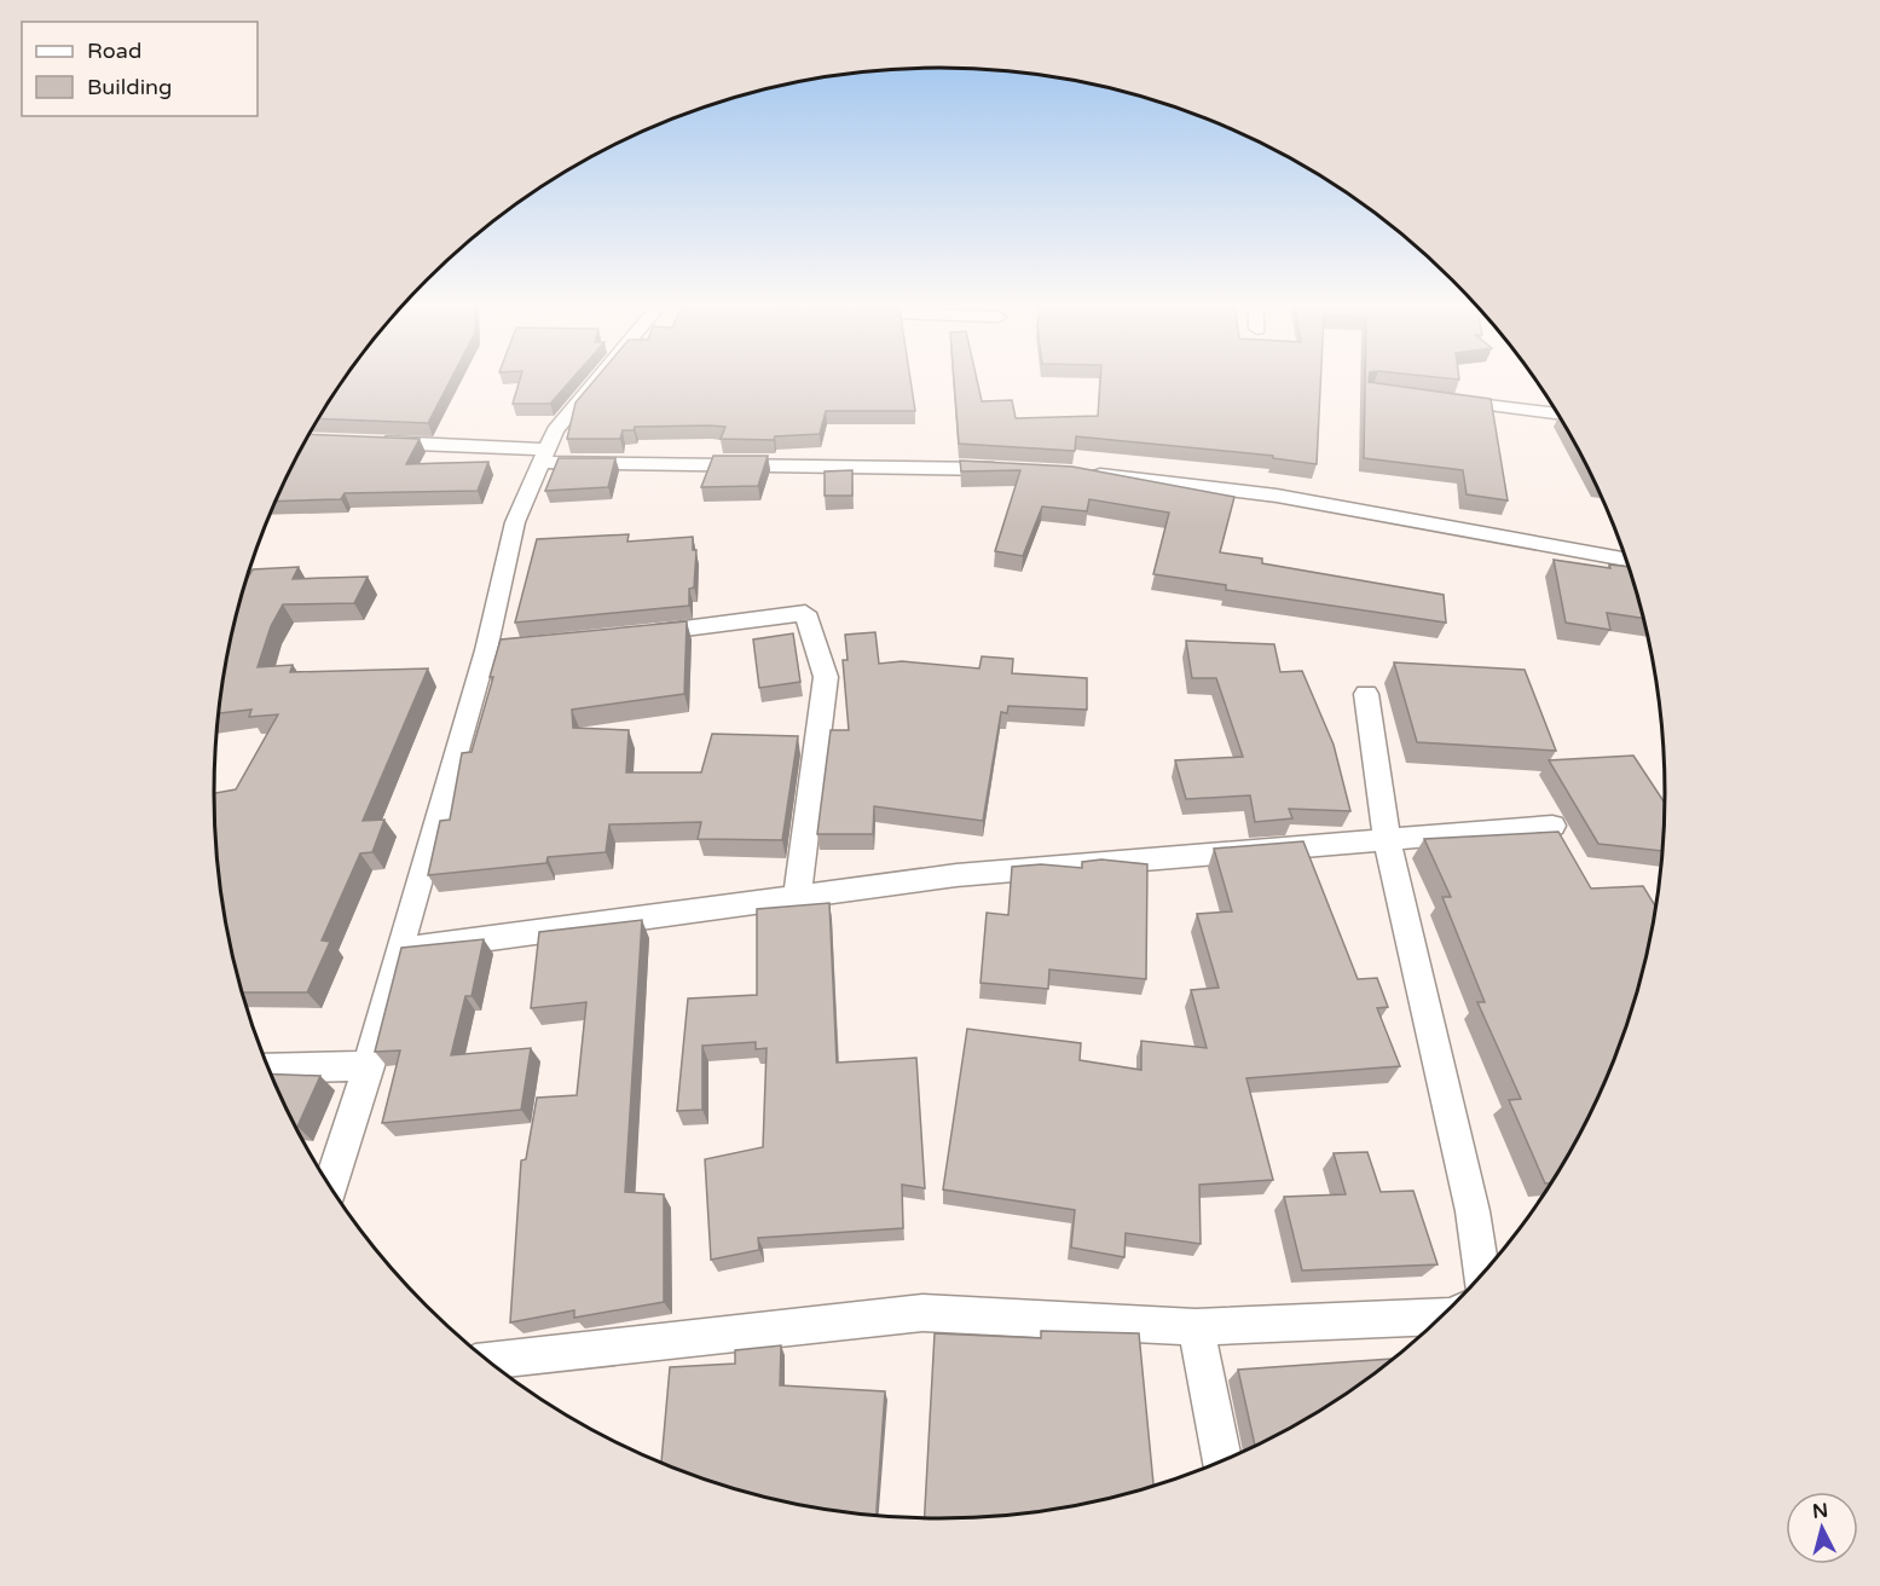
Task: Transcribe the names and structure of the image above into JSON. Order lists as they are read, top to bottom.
{
  "legend": ["Road", "Building"],
  "north": "top"
}
